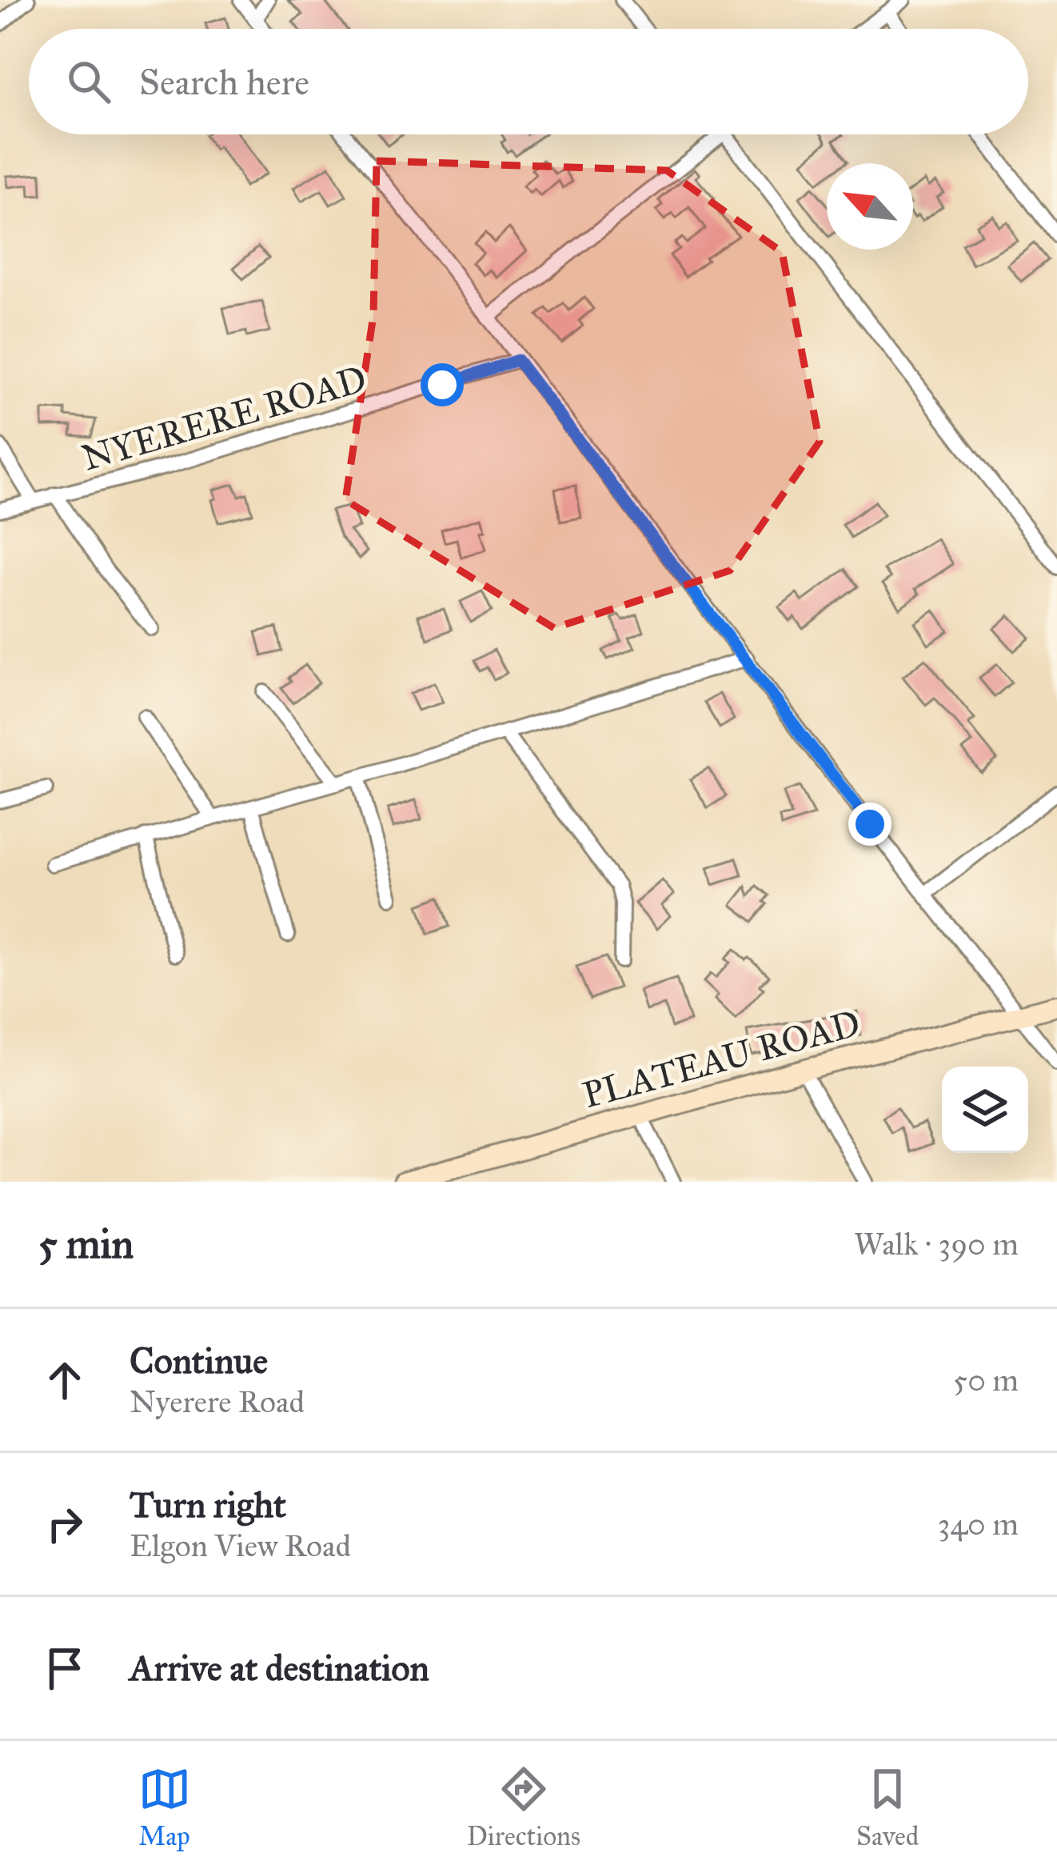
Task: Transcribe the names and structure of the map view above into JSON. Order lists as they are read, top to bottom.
{
  "streets": {
    "street": ["NYERERE ROAD", "PLATEAU ROAD"]
  },
  "north": "top left",
  "page": {
    "search": "Search here",
    "heading": ["5 min", "Walk · 390 m"],
    "list": [
      ["Continue", "Nyerere Road", "50 m"],
      ["Turn right", "Elgon View Road", "340 m"],
      "Arrive at destination"
    ],
    "nav": ["Map", "Directions", "Saved"]
  }
}
